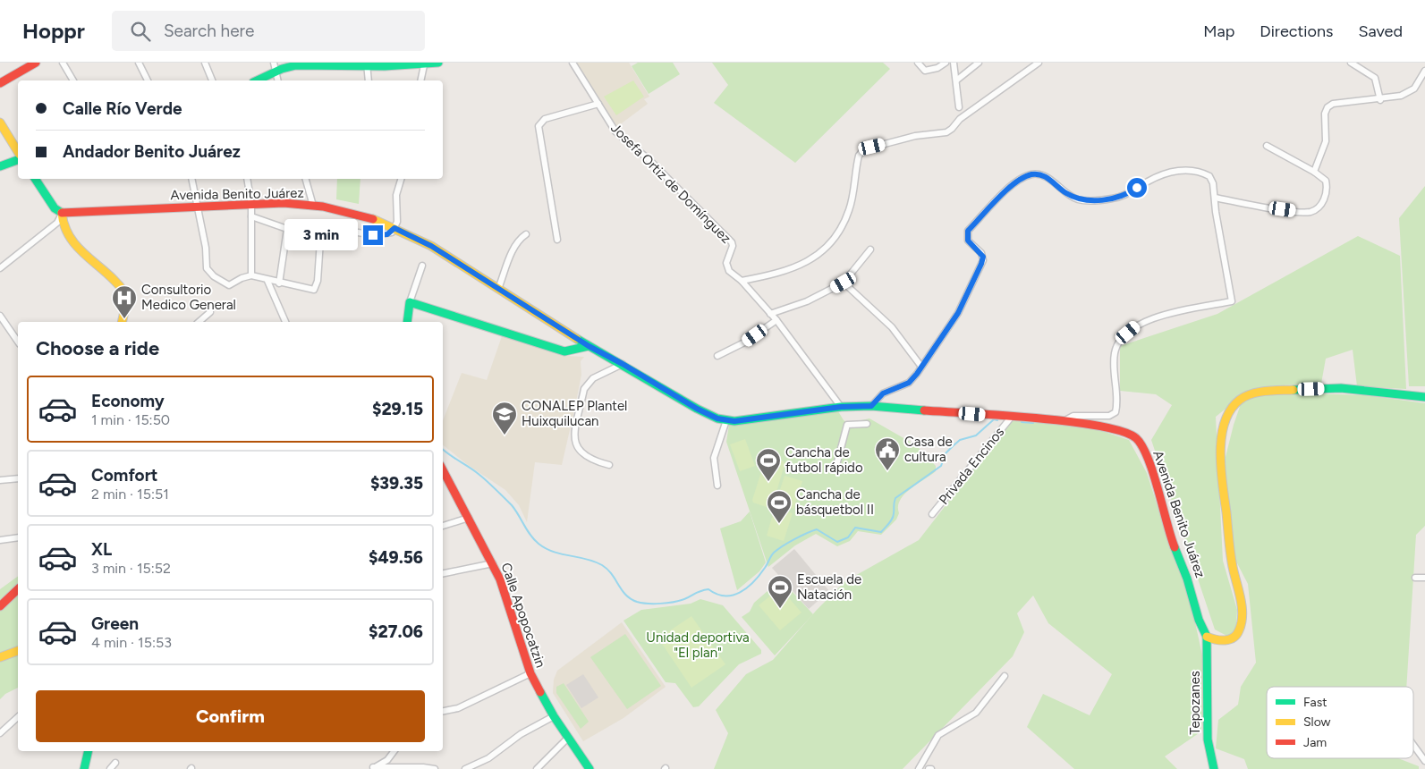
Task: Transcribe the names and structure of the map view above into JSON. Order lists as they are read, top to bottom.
{
  "streets": {
    "main road": ["Avenida Benito Juárez", "Calle Apopocatzin", "Tepozanes"],
    "street": ["Josefa Ortiz de Domínguez", "Privada Encinos"]
  },
  "crossings": [
    ["Josefa Ortiz de Domínguez", "Avenida Benito Juárez"],
    ["Avenida Benito Juárez", "Privada Encinos"],
    ["Avenida Benito Juárez", "Tepozanes"]
  ],
  "parks": ["Unidad deportiva \"El plan\""],
  "places": {
    "hospital": ["Consultorio Medico General"],
    "school or university": ["CONALEP Plantel Huixquilucan"],
    "public building": ["Casa de cultura"],
    "sports": ["Cancha de futbol rápido", "Cancha de básquetbol II", "Escuela de Natación"]
  },
  "legend": ["Fast", "Slow", "Jam"],
  "page": {
    "header": "Hoppr",
    "search": "Search here",
    "nav": ["Map", "Directions", "Saved"],
    "banner": ["Calle Río Verde", "Andador Benito Juárez"],
    "bubble": "3 min",
    "heading": "Choose a ride",
    "list": [
      {
        "name": "Economy",
        "note": "1 min · 15:50",
        "value": "$29.15"
      },
      {
        "name": "Comfort",
        "note": "2 min · 15:51",
        "value": "$39.35"
      },
      {
        "name": "XL",
        "note": "3 min · 15:52",
        "value": "$49.56"
      },
      {
        "name": "Green",
        "note": "4 min · 15:53",
        "value": "$27.06"
      }
    ],
    "buttons": "Confirm"
  }
}
